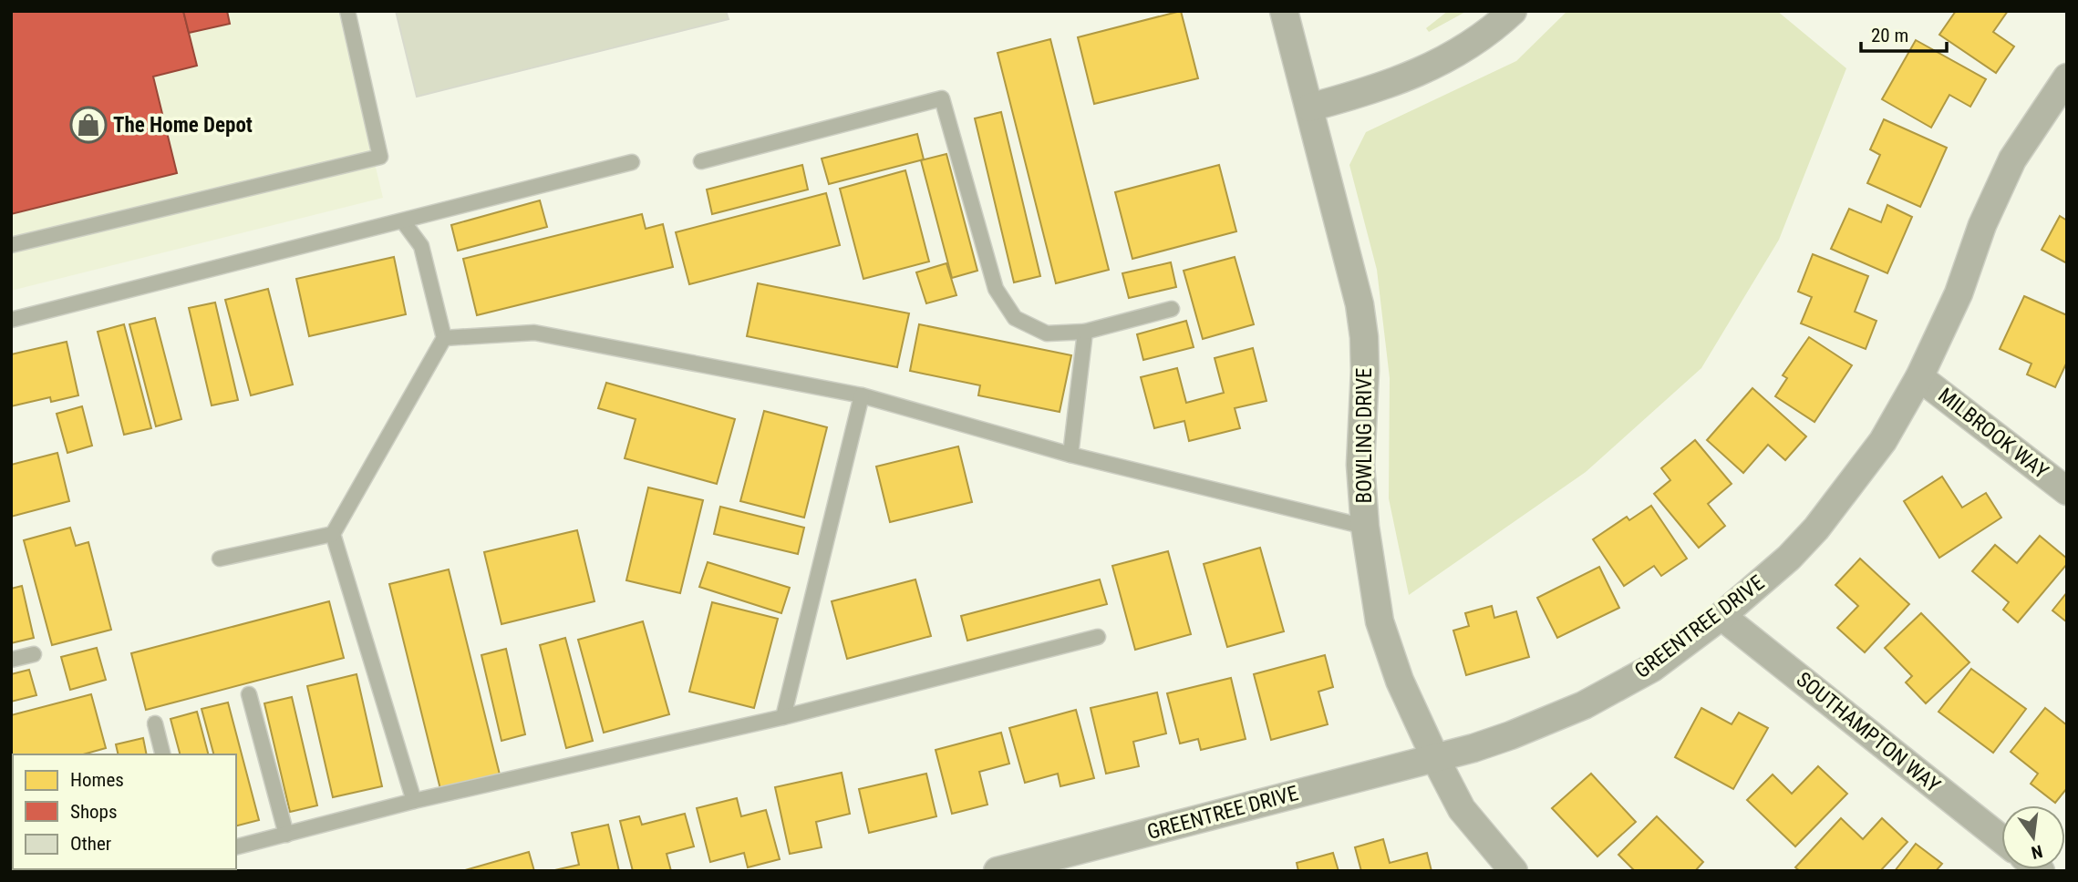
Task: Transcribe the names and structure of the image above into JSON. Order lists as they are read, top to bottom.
{
  "streets": {
    "street": [
      "MILBROOK WAY",
      "BOWLING DRIVE",
      "GREENTREE DRIVE",
      "SOUTHAMPTON WAY"
    ]
  },
  "crossings": [
    ["MILBROOK WAY", "GREENTREE DRIVE"],
    ["BOWLING DRIVE", "GREENTREE DRIVE"],
    ["GREENTREE DRIVE", "SOUTHAMPTON WAY"]
  ],
  "places": {
    "shop": ["The Home Depot"]
  },
  "legend": ["Homes", "Shops", "Other"],
  "scale_bar": "20 m",
  "north": "bottom"
}
